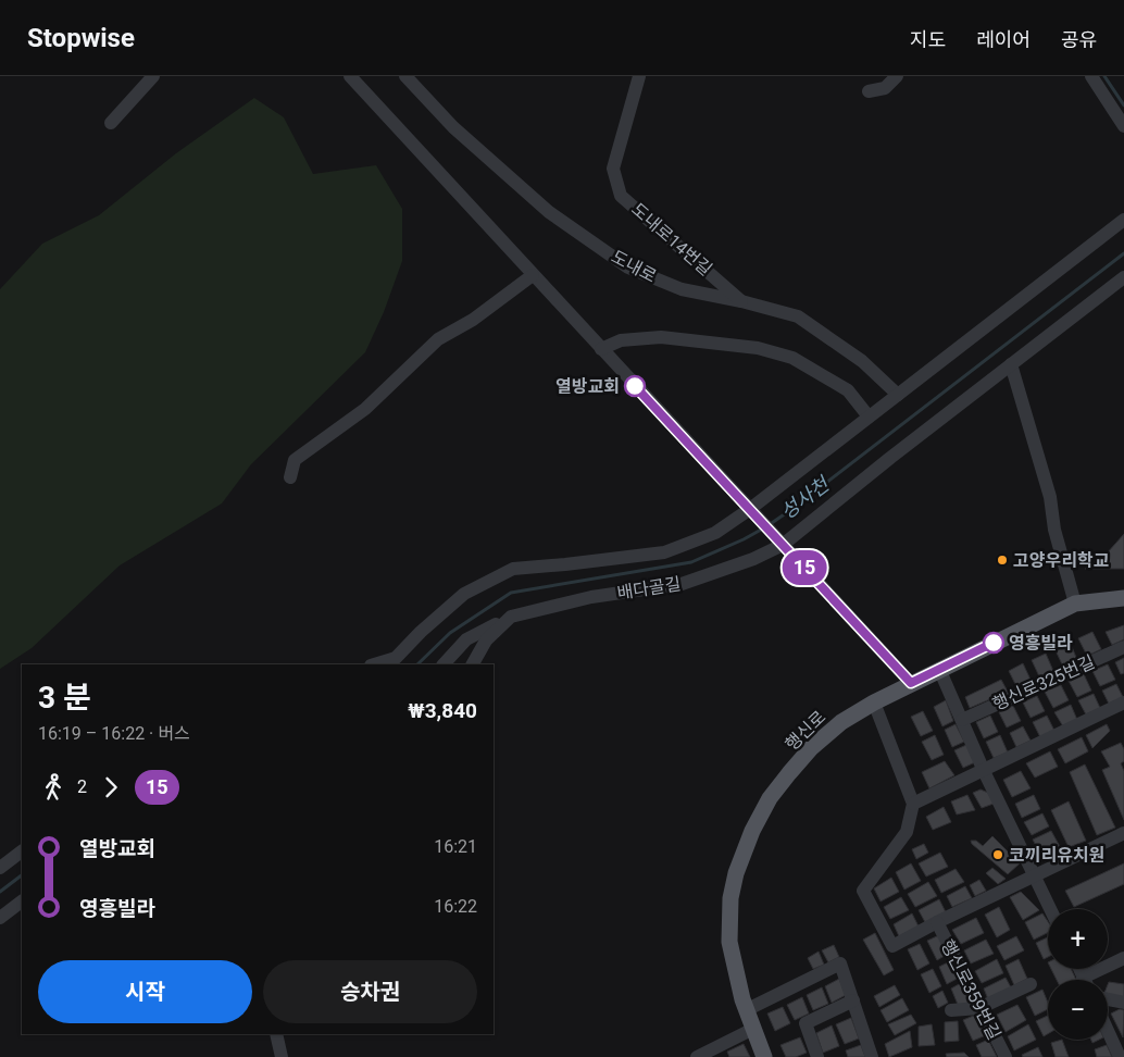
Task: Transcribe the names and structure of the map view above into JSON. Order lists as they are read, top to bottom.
{
  "streets": {
    "main road": ["행신로"],
    "street": [
      "도내로14번길",
      "도내로",
      "배다골길",
      "행신로325번길",
      "행신로359번길"
    ]
  },
  "crossings": [
    ["도내로14번길", "도내로"]
  ],
  "water": ["성사천"],
  "places": [
    "열방교회",
    "고양우리학교",
    "영흥빌라",
    "코끼리유치원"
  ],
  "lines": ["bus line 15"],
  "page": {
    "header": "Stopwise",
    "nav": ["지도", "레이어", "공유"],
    "on_map": "15",
    "heading": ["3 분", "16:19 – 16:22 · 버스", "₩3,840"],
    "legs": ["2", "15"],
    "list": [
      {
        "name": "열방교회",
        "value": "16:21"
      },
      {
        "name": "영흥빌라",
        "value": "16:22"
      }
    ],
    "map_buttons": ["+", "−"],
    "buttons": ["시작", "승차권"]
  }
}
